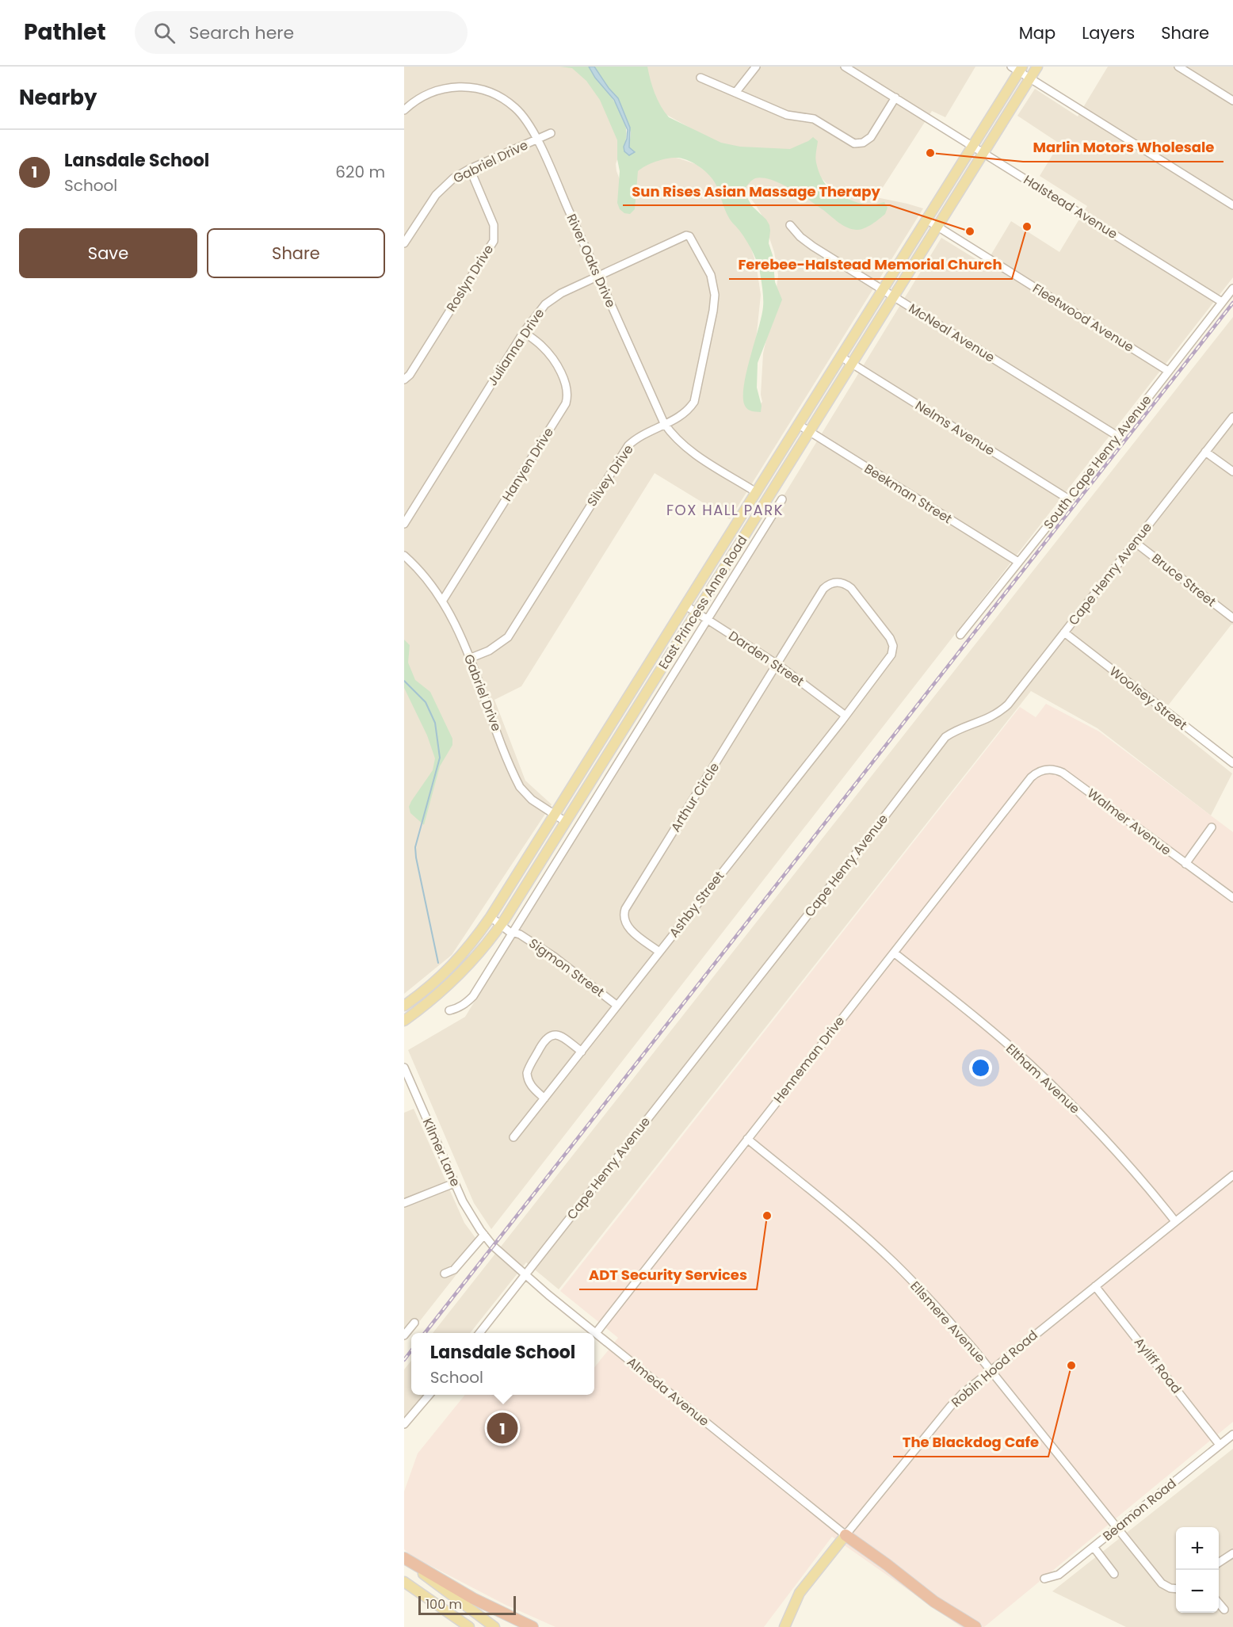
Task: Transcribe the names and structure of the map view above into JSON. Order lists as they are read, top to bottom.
{
  "streets": {
    "main road": ["East Princess Anne Road", "Robin Hood Road"],
    "street": [
      "Gabriel Drive",
      "Halstead Avenue",
      "River Oaks Drive",
      "Roslyn Drive",
      "Fleetwood Avenue",
      "McNeal Avenue",
      "Julianna Drive",
      "Nelms Avenue",
      "South Cape Henry Avenue",
      "Hanyen Drive",
      "Silvey Drive",
      "Beekman Street",
      "Cape Henry Avenue",
      "Bruce Street",
      "Darden Street",
      "Woolsey Street",
      "Arthur Circle",
      "Walmer Avenue",
      "Ashby Street",
      "Sigmon Street",
      "Henneman Drive",
      "Eltham Avenue",
      "Kilmer Lane",
      "Ellsmere Avenue",
      "Ayliff Road",
      "Almeda Avenue",
      "Beamon Road"
    ]
  },
  "crossings": [
    ["Gabriel Drive", "River Oaks Drive"],
    ["Gabriel Drive", "Roslyn Drive"],
    ["Gabriel Drive", "Hanyen Drive"],
    ["Gabriel Drive", "Silvey Drive"],
    ["Gabriel Drive", "East Princess Anne Road"],
    ["Halstead Avenue", "South Cape Henry Avenue"],
    ["Halstead Avenue", "East Princess Anne Road"],
    ["River Oaks Drive", "Julianna Drive"],
    ["River Oaks Drive", "Silvey Drive"],
    ["River Oaks Drive", "East Princess Anne Road"],
    ["Fleetwood Avenue", "South Cape Henry Avenue"],
    ["Fleetwood Avenue", "East Princess Anne Road"],
    ["McNeal Avenue", "South Cape Henry Avenue"],
    ["McNeal Avenue", "East Princess Anne Road"],
    ["Julianna Drive", "Hanyen Drive"],
    ["Julianna Drive", "Silvey Drive"],
    ["Nelms Avenue", "South Cape Henry Avenue"],
    ["Nelms Avenue", "East Princess Anne Road"],
    ["South Cape Henry Avenue", "Beekman Street"],
    ["Beekman Street", "East Princess Anne Road"],
    ["Cape Henry Avenue", "Bruce Street"],
    ["Cape Henry Avenue", "Woolsey Street"],
    ["Cape Henry Avenue", "Almeda Avenue"],
    ["East Princess Anne Road", "Darden Street"],
    ["East Princess Anne Road", "Sigmon Street"],
    ["Darden Street", "Arthur Circle"],
    ["Darden Street", "Ashby Street"],
    ["Arthur Circle", "Ashby Street"],
    ["Walmer Avenue", "Henneman Drive"],
    ["Ashby Street", "Sigmon Street"],
    ["Henneman Drive", "Eltham Avenue"],
    ["Henneman Drive", "Ellsmere Avenue"],
    ["Henneman Drive", "Almeda Avenue"],
    ["Eltham Avenue", "Robin Hood Road"],
    ["Kilmer Lane", "Almeda Avenue"],
    ["Ellsmere Avenue", "Robin Hood Road"],
    ["Ellsmere Avenue", "Beamon Road"],
    ["Ayliff Road", "Robin Hood Road"],
    ["Ayliff Road", "Beamon Road"],
    ["Robin Hood Road", "Almeda Avenue"]
  ],
  "districts": ["FOX HALL PARK"],
  "places": [
    "Marlin Motors Wholesale",
    "Ferebee-Halstead Memorial Church",
    "Sun Rises Asian Massage Therapy",
    "ADT Security Services",
    "The Blackdog Cafe"
  ],
  "scale_bar": "100 m",
  "page": {
    "header": "Pathlet",
    "search": "Search here",
    "nav": ["Map", "Layers", "Share"],
    "heading": "Nearby",
    "list": [
      {
        "mark": "1",
        "name": "Lansdale School",
        "note": "School",
        "value": "620 m"
      }
    ],
    "buttons": ["Save", "Share"],
    "popup": ["Lansdale School", "School"],
    "pins": "1",
    "map_buttons": ["+", "−"],
    "scale": "100 m"
  }
}
